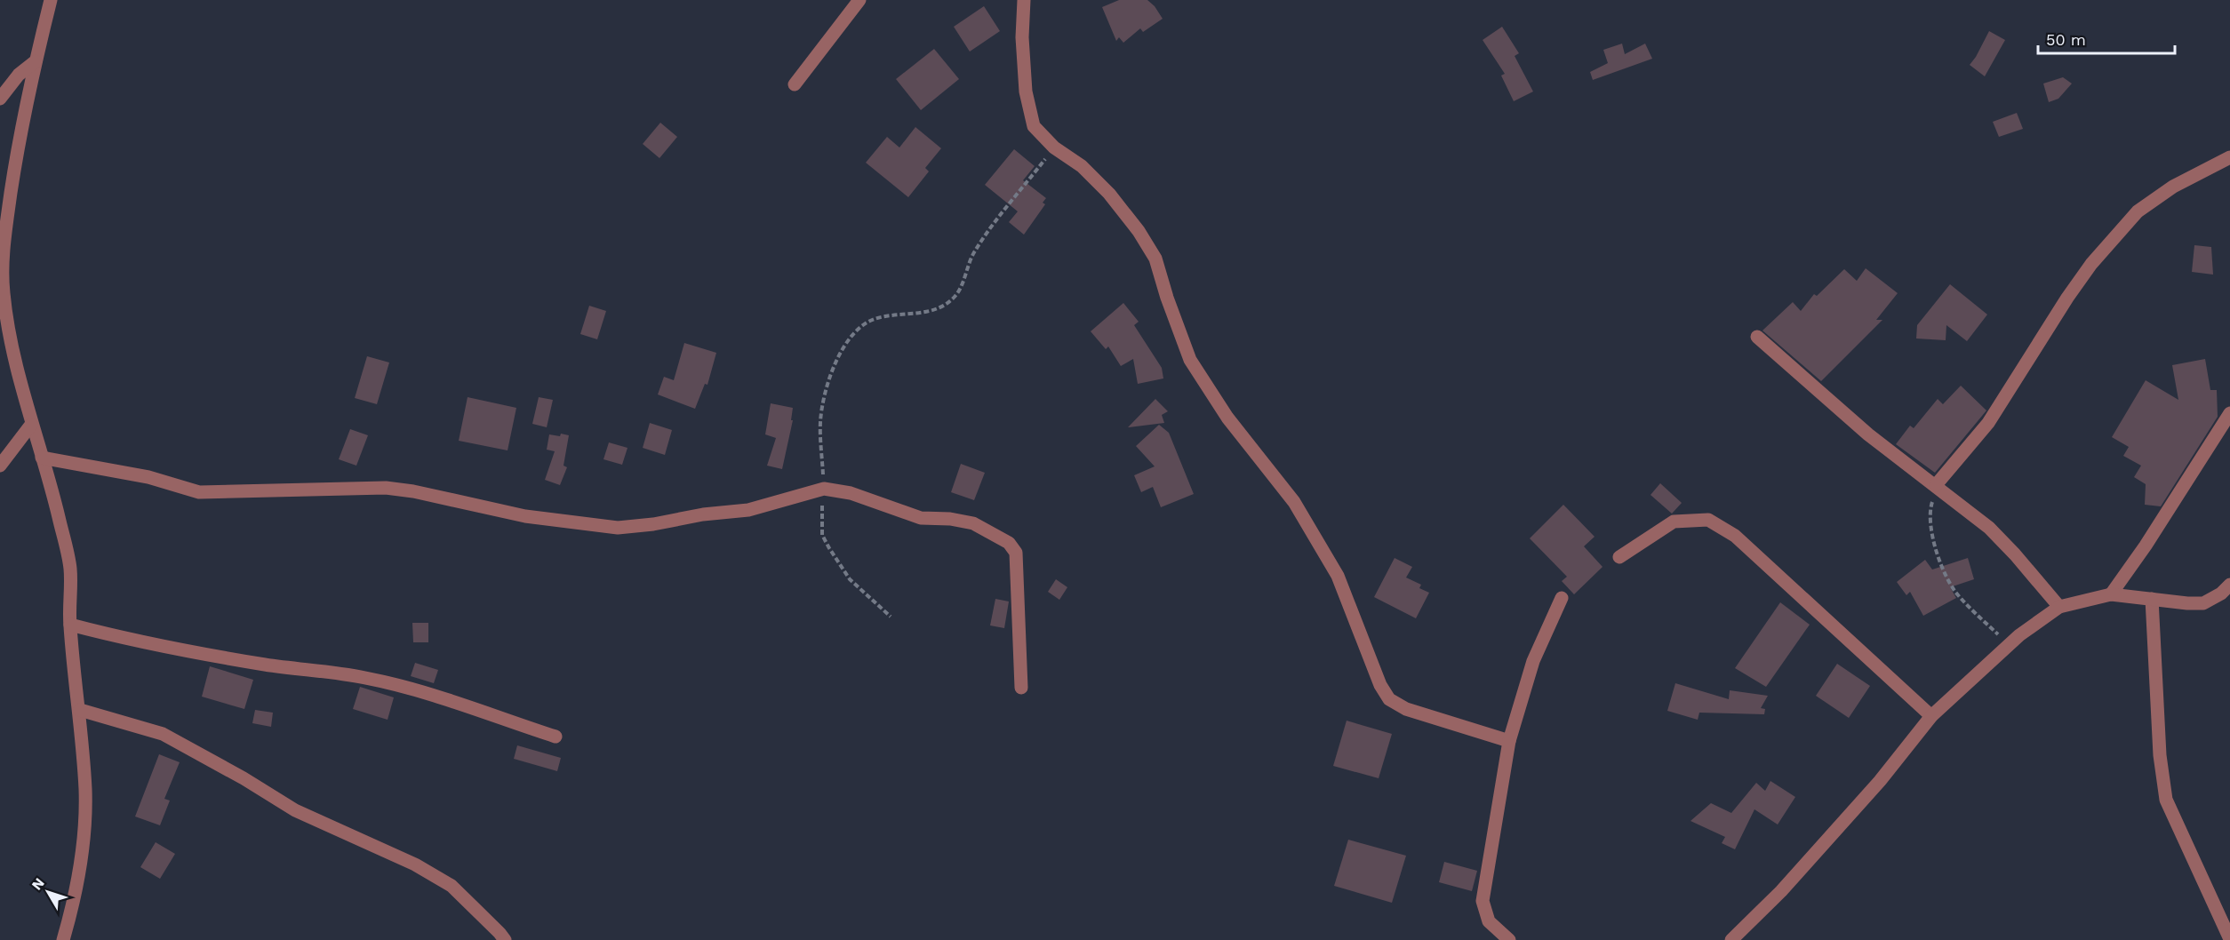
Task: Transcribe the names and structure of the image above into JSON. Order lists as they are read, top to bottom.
{
  "scale_bar": "50 m",
  "north": "top left"
}
